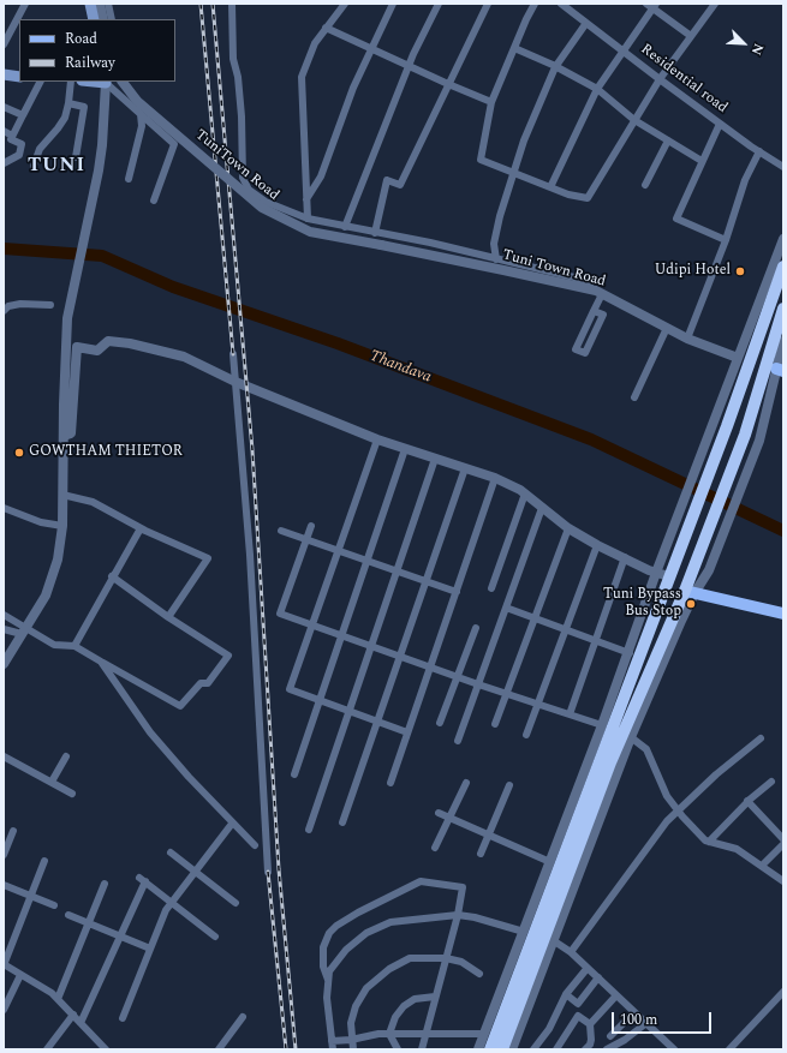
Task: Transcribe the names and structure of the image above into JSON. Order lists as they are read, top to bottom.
{
  "streets": {
    "street": ["Residential road", "TuniTown Road", "Tuni Town Road"]
  },
  "crossings": [
    ["TuniTown Road", "Tuni Town Road"]
  ],
  "districts": ["TUNI"],
  "water": ["Thandava"],
  "places": ["Udipi Hotel", "GOWTHAM THIETOR", "Tuni Bypass Bus Stop"],
  "legend": ["Road", "Railway"],
  "scale_bar": "100 m",
  "north": "bottom right"
}
